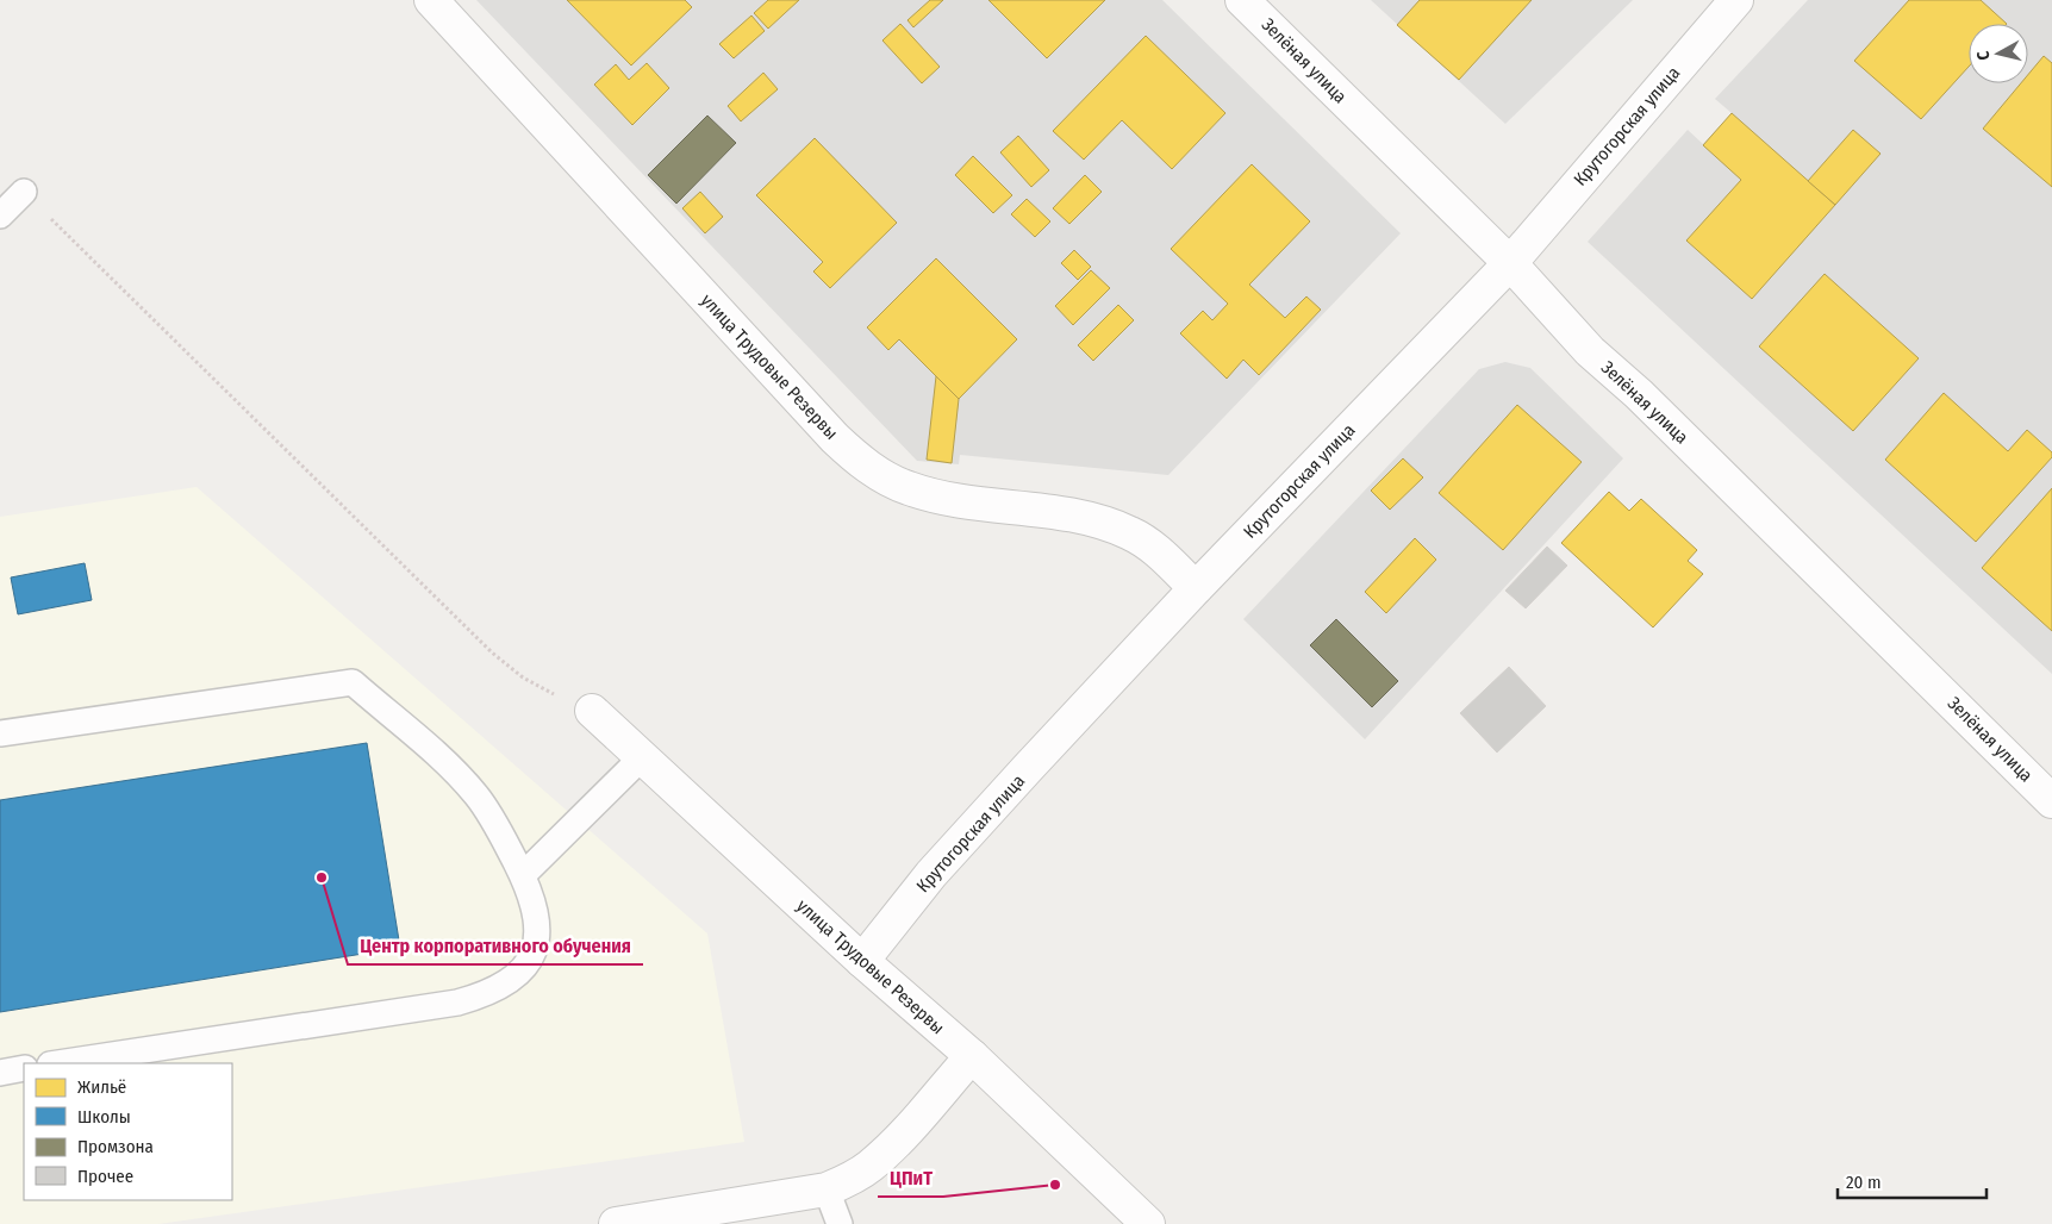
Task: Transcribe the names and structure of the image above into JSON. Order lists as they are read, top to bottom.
{
  "streets": {
    "street": ["Зелёная улица", "Крутогорская улица", "улица Трудовые Резервы"]
  },
  "crossings": [
    ["Зелёная улица", "Крутогорская улица"],
    ["Крутогорская улица", "улица Трудовые Резервы"]
  ],
  "places": ["Центр корпоративного обучения", "ЦПиТ"],
  "legend": [
    "Жильё",
    "Школы",
    "Промзона",
    "Прочее"
  ],
  "scale_bar": "20 m",
  "north": "left"
}
